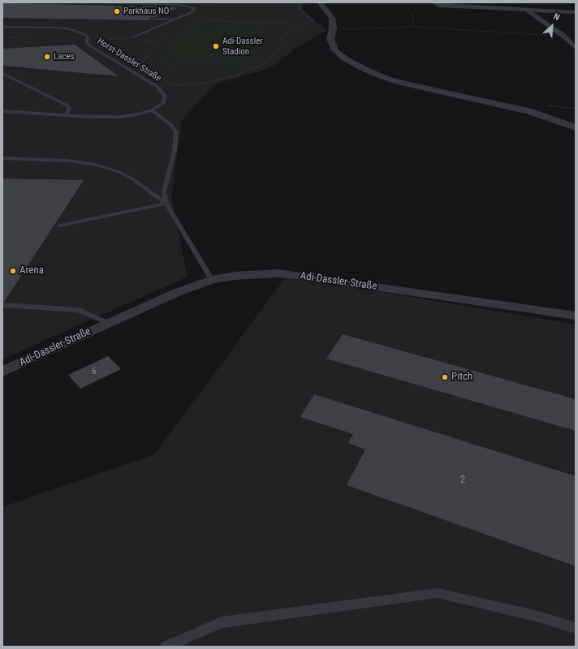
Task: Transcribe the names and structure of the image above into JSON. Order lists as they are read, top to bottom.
{
  "streets": {
    "street": ["Adi-Dassler-Straße"],
    "lane": ["Horst-Dassler-Straße"]
  },
  "places": [
    "Parkhaus NO",
    "Adi-Dassler Stadion",
    "Laces",
    "Arena",
    "Pitch"
  ],
  "house_numbers": ["6", "2"],
  "north": "top right"
}
